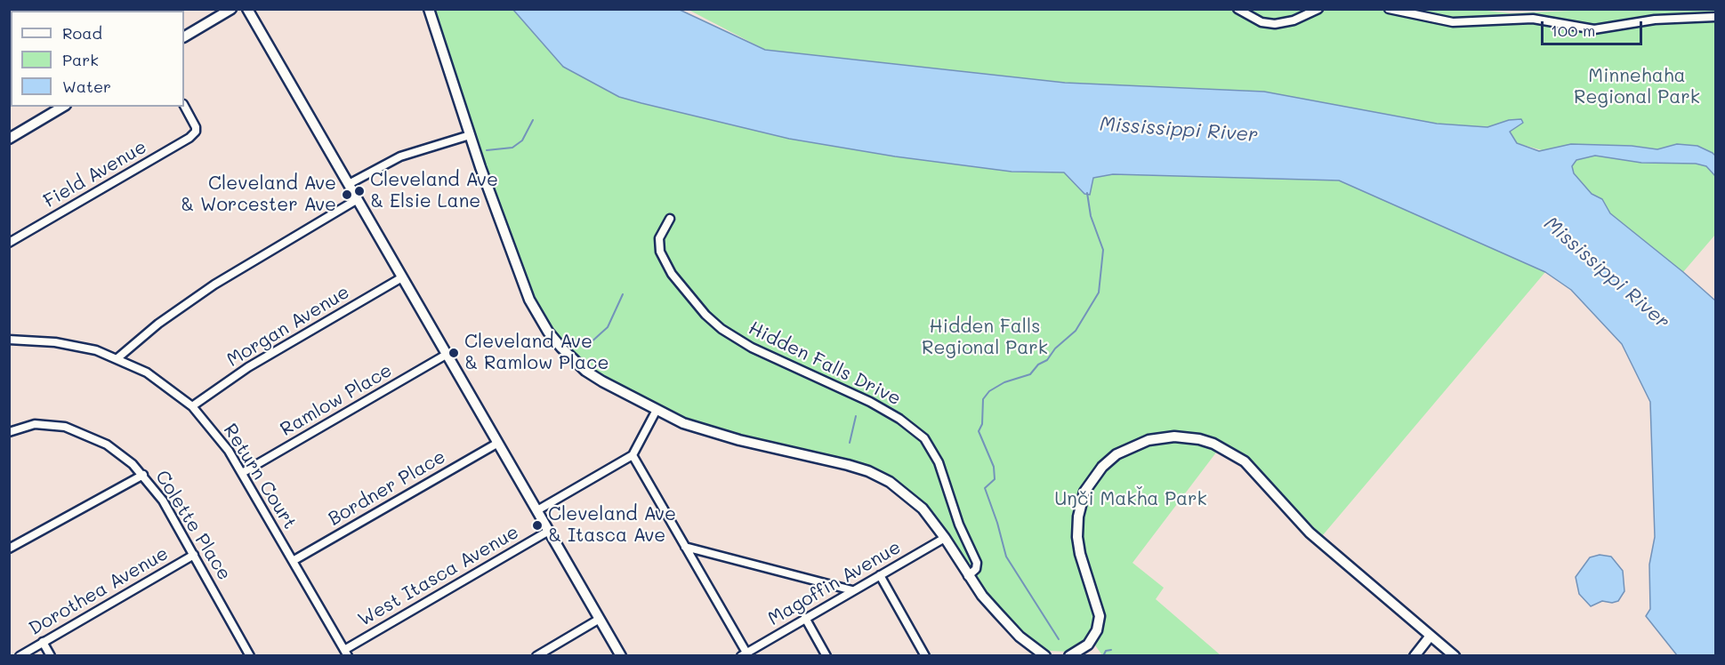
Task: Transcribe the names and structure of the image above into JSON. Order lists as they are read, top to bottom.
{
  "streets": {
    "street": [
      "Field Avenue",
      "Morgan Avenue",
      "Hidden Falls Drive",
      "Ramlow Place",
      "Return Court",
      "Bordner Place",
      "Colette Place",
      "West Itasca Avenue",
      "Magoffin Avenue",
      "Dorothea Avenue"
    ]
  },
  "crossings": [
    ["Morgan Avenue", "Return Court"],
    ["Ramlow Place", "Return Court"],
    ["Return Court", "Bordner Place"],
    ["Return Court", "West Itasca Avenue"],
    ["Colette Place", "Dorothea Avenue"]
  ],
  "water": ["Mississippi River"],
  "parks": ["Minnehaha Regional Park", "Hidden Falls Regional Park", "Uŋči Makȟa Park"],
  "places": [
    "Cleveland Ave & Elsie Lane",
    "Cleveland Ave & Worcester Ave",
    "Cleveland Ave & Ramlow Place",
    "Cleveland Ave & Itasca Ave"
  ],
  "legend": ["Road", "Park", "Water"],
  "scale_bar": "100 m"
}
